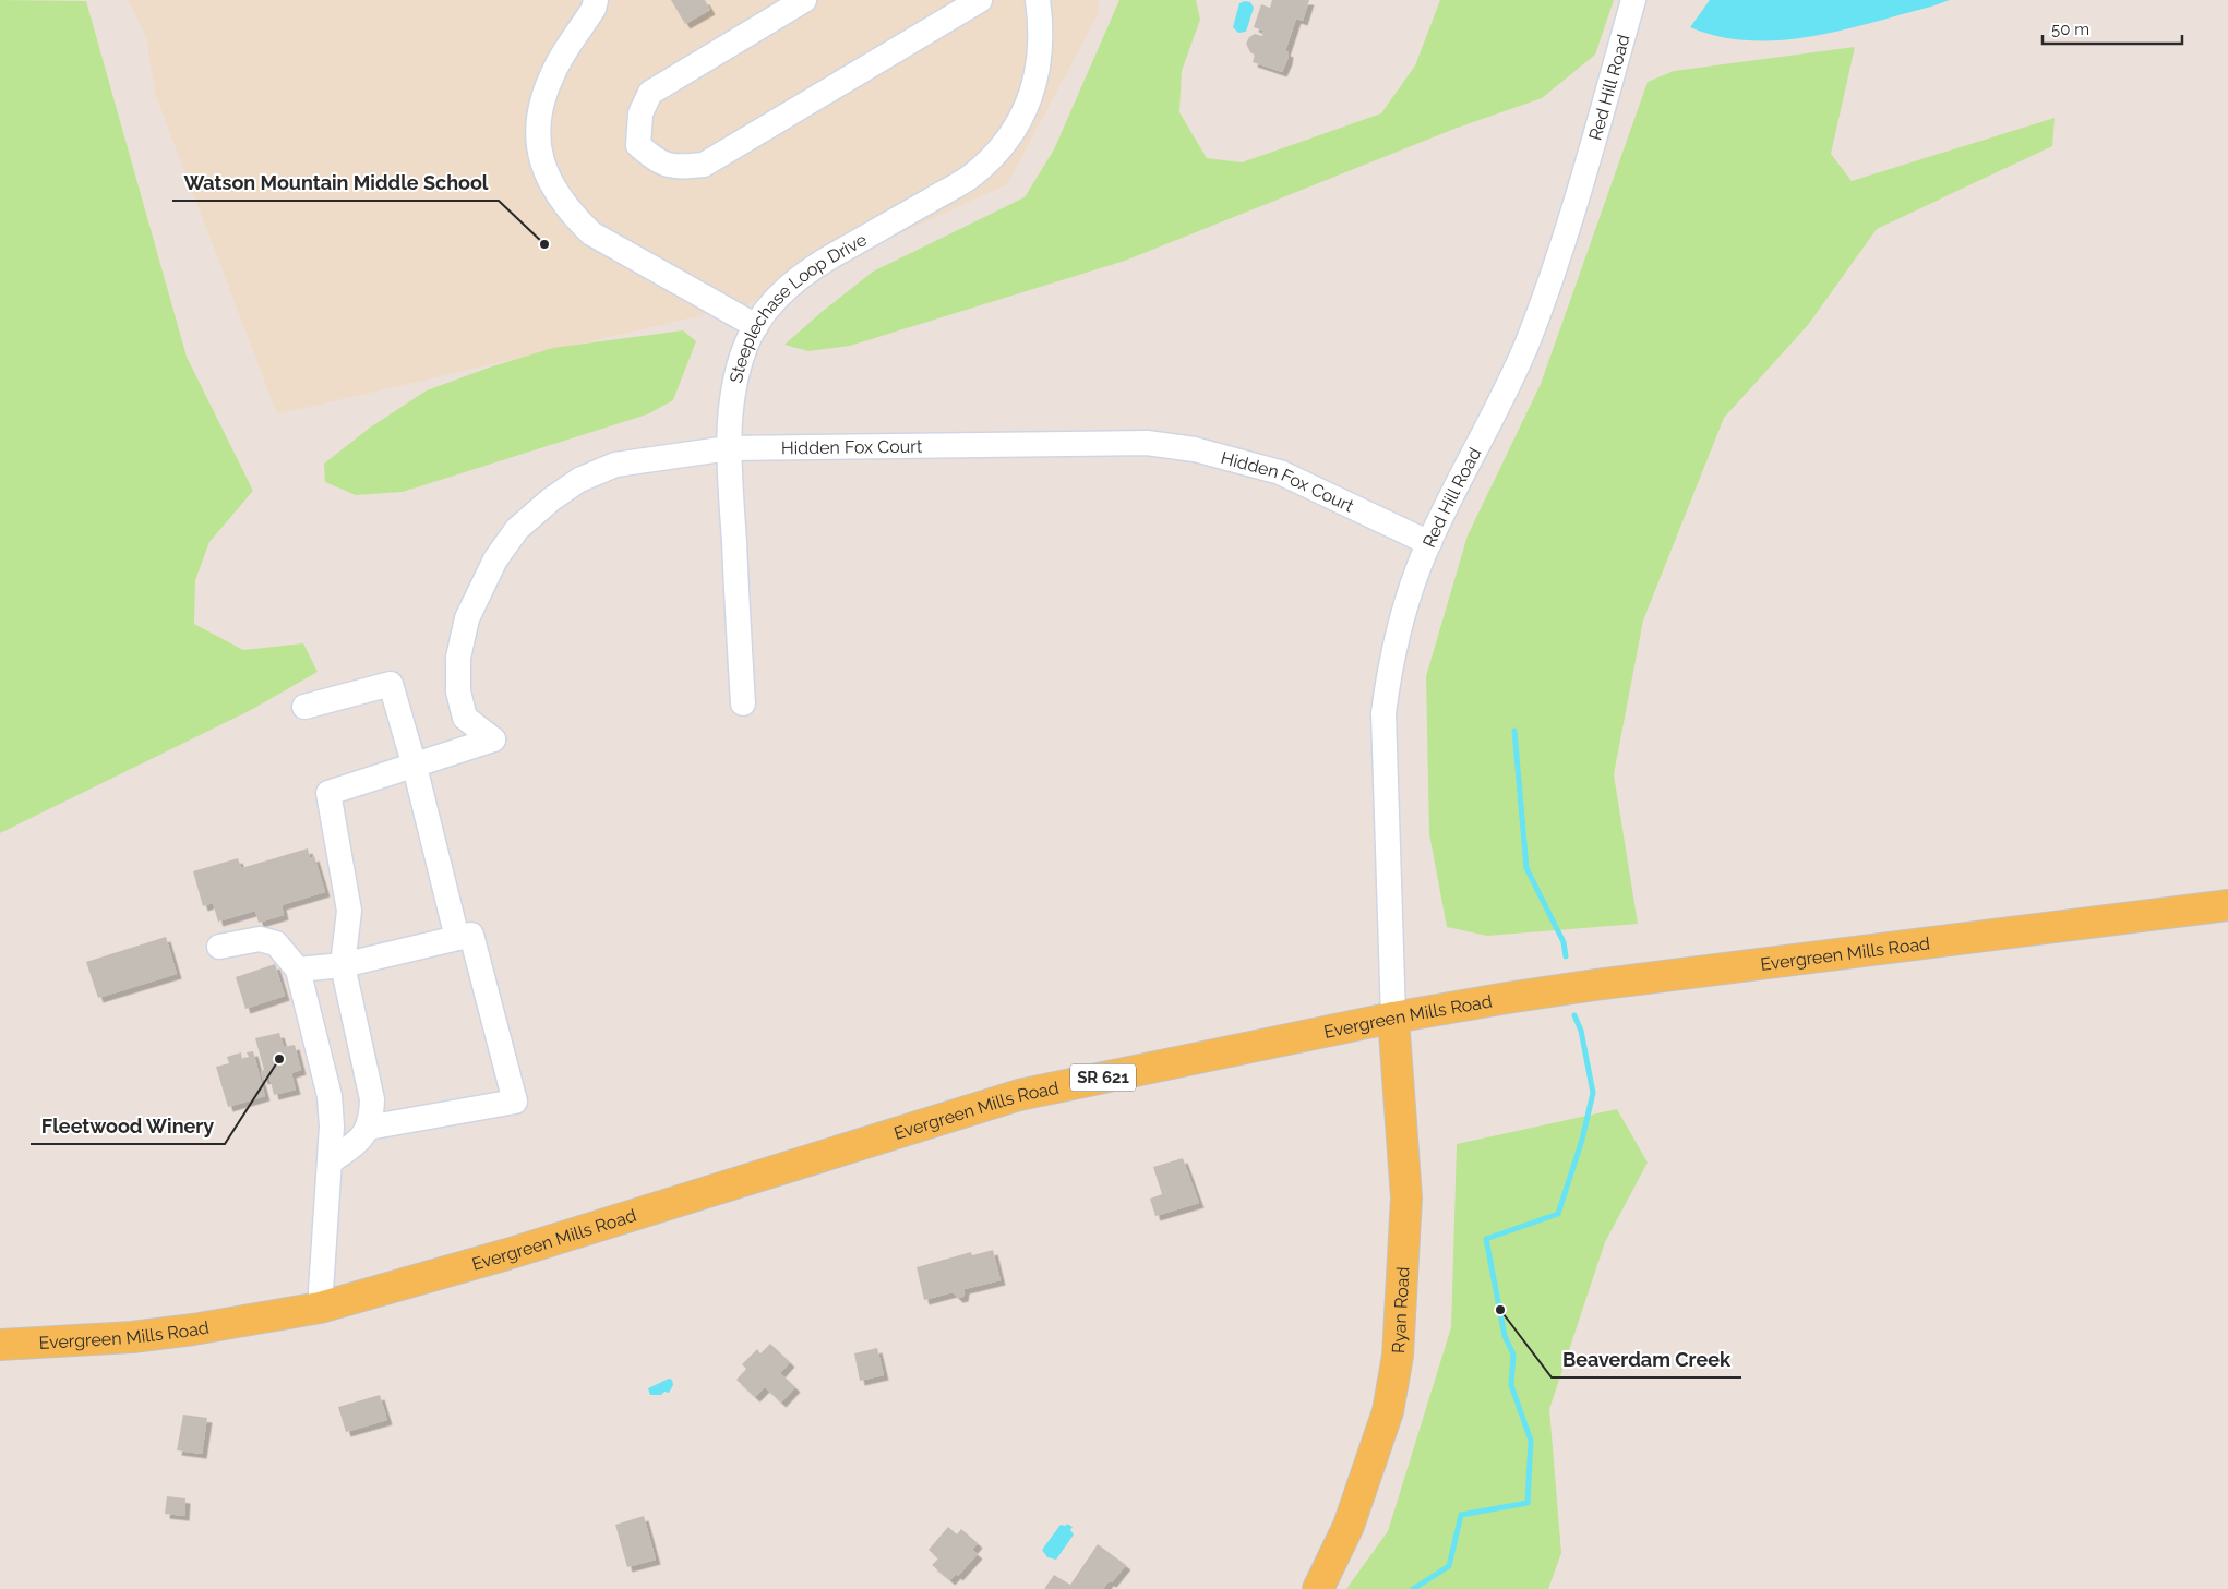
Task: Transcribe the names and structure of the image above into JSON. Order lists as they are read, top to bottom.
{
  "streets": {
    "main road": ["Evergreen Mills Road", "SR 621", "Ryan Road"],
    "street": ["Red Hill Road", "Steeplechase Loop Drive", "Hidden Fox Court"]
  },
  "crossings": [
    ["Red Hill Road", "Hidden Fox Court"],
    ["Red Hill Road", "Evergreen Mills Road"],
    ["Red Hill Road", "Ryan Road"],
    ["Steeplechase Loop Drive", "Hidden Fox Court"],
    ["Evergreen Mills Road", "Ryan Road"]
  ],
  "places": ["Watson Mountain Middle School", "Fleetwood Winery", "Beaverdam Creek"],
  "scale_bar": "50 m"
}
